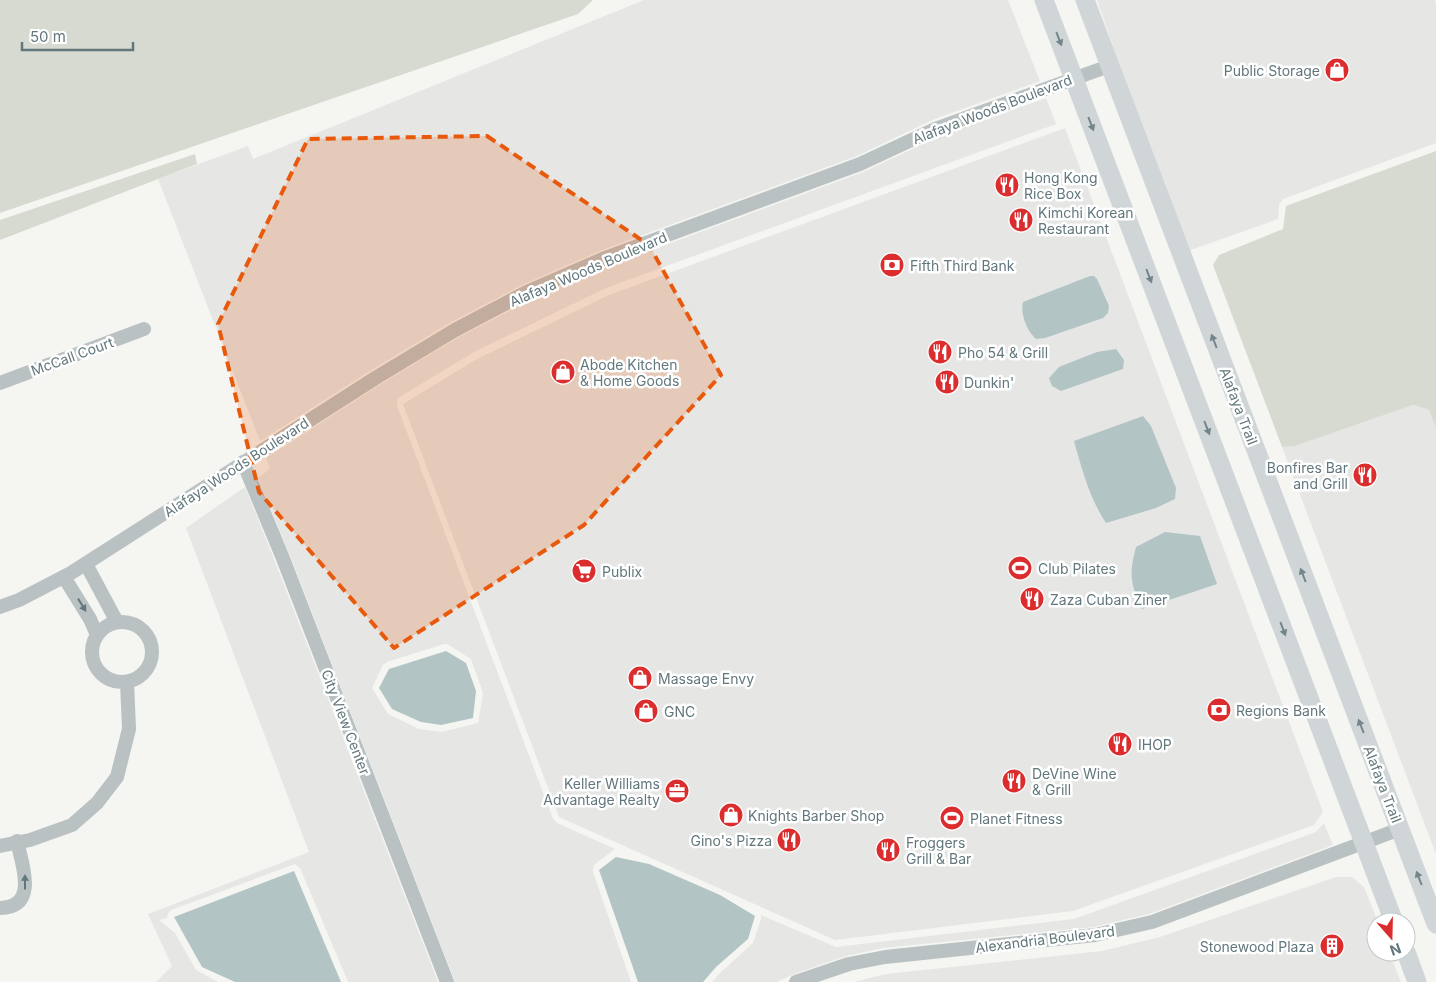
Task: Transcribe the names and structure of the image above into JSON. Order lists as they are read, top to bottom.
{
  "streets": {
    "main road": ["Alafaya Trail"],
    "street": [
      "Alafaya Woods Boulevard",
      "McCall Court",
      "City View Center",
      "Alexandria Boulevard"
    ]
  },
  "crossings": [
    ["Alafaya Woods Boulevard", "Alafaya Trail"],
    ["Alafaya Woods Boulevard", "City View Center"],
    ["Alafaya Trail", "Alexandria Boulevard"]
  ],
  "places": {
    "shop": [
      "Public Storage",
      "Abode Kitchen & Home Goods",
      "Massage Envy",
      "GNC",
      "Knights Barber Shop"
    ],
    "restaurant": [
      "Hong Kong Rice Box",
      "Kimchi Korean Restaurant",
      "Pho 54 & Grill",
      "Dunkin'",
      "Bonfires Bar and Grill",
      "Zaza Cuban Ziner",
      "IHOP",
      "DeVine Wine & Grill",
      "Gino's Pizza",
      "Froggers Grill & Bar"
    ],
    "bank": ["Fifth Third Bank", "Regions Bank"],
    "sports": ["Club Pilates", "Planet Fitness"],
    "supermarket": ["Publix"],
    "office": ["Keller Williams Advantage Realty"],
    "building": ["Stonewood Plaza"]
  },
  "scale_bar": "50 m",
  "north": "bottom"
}
